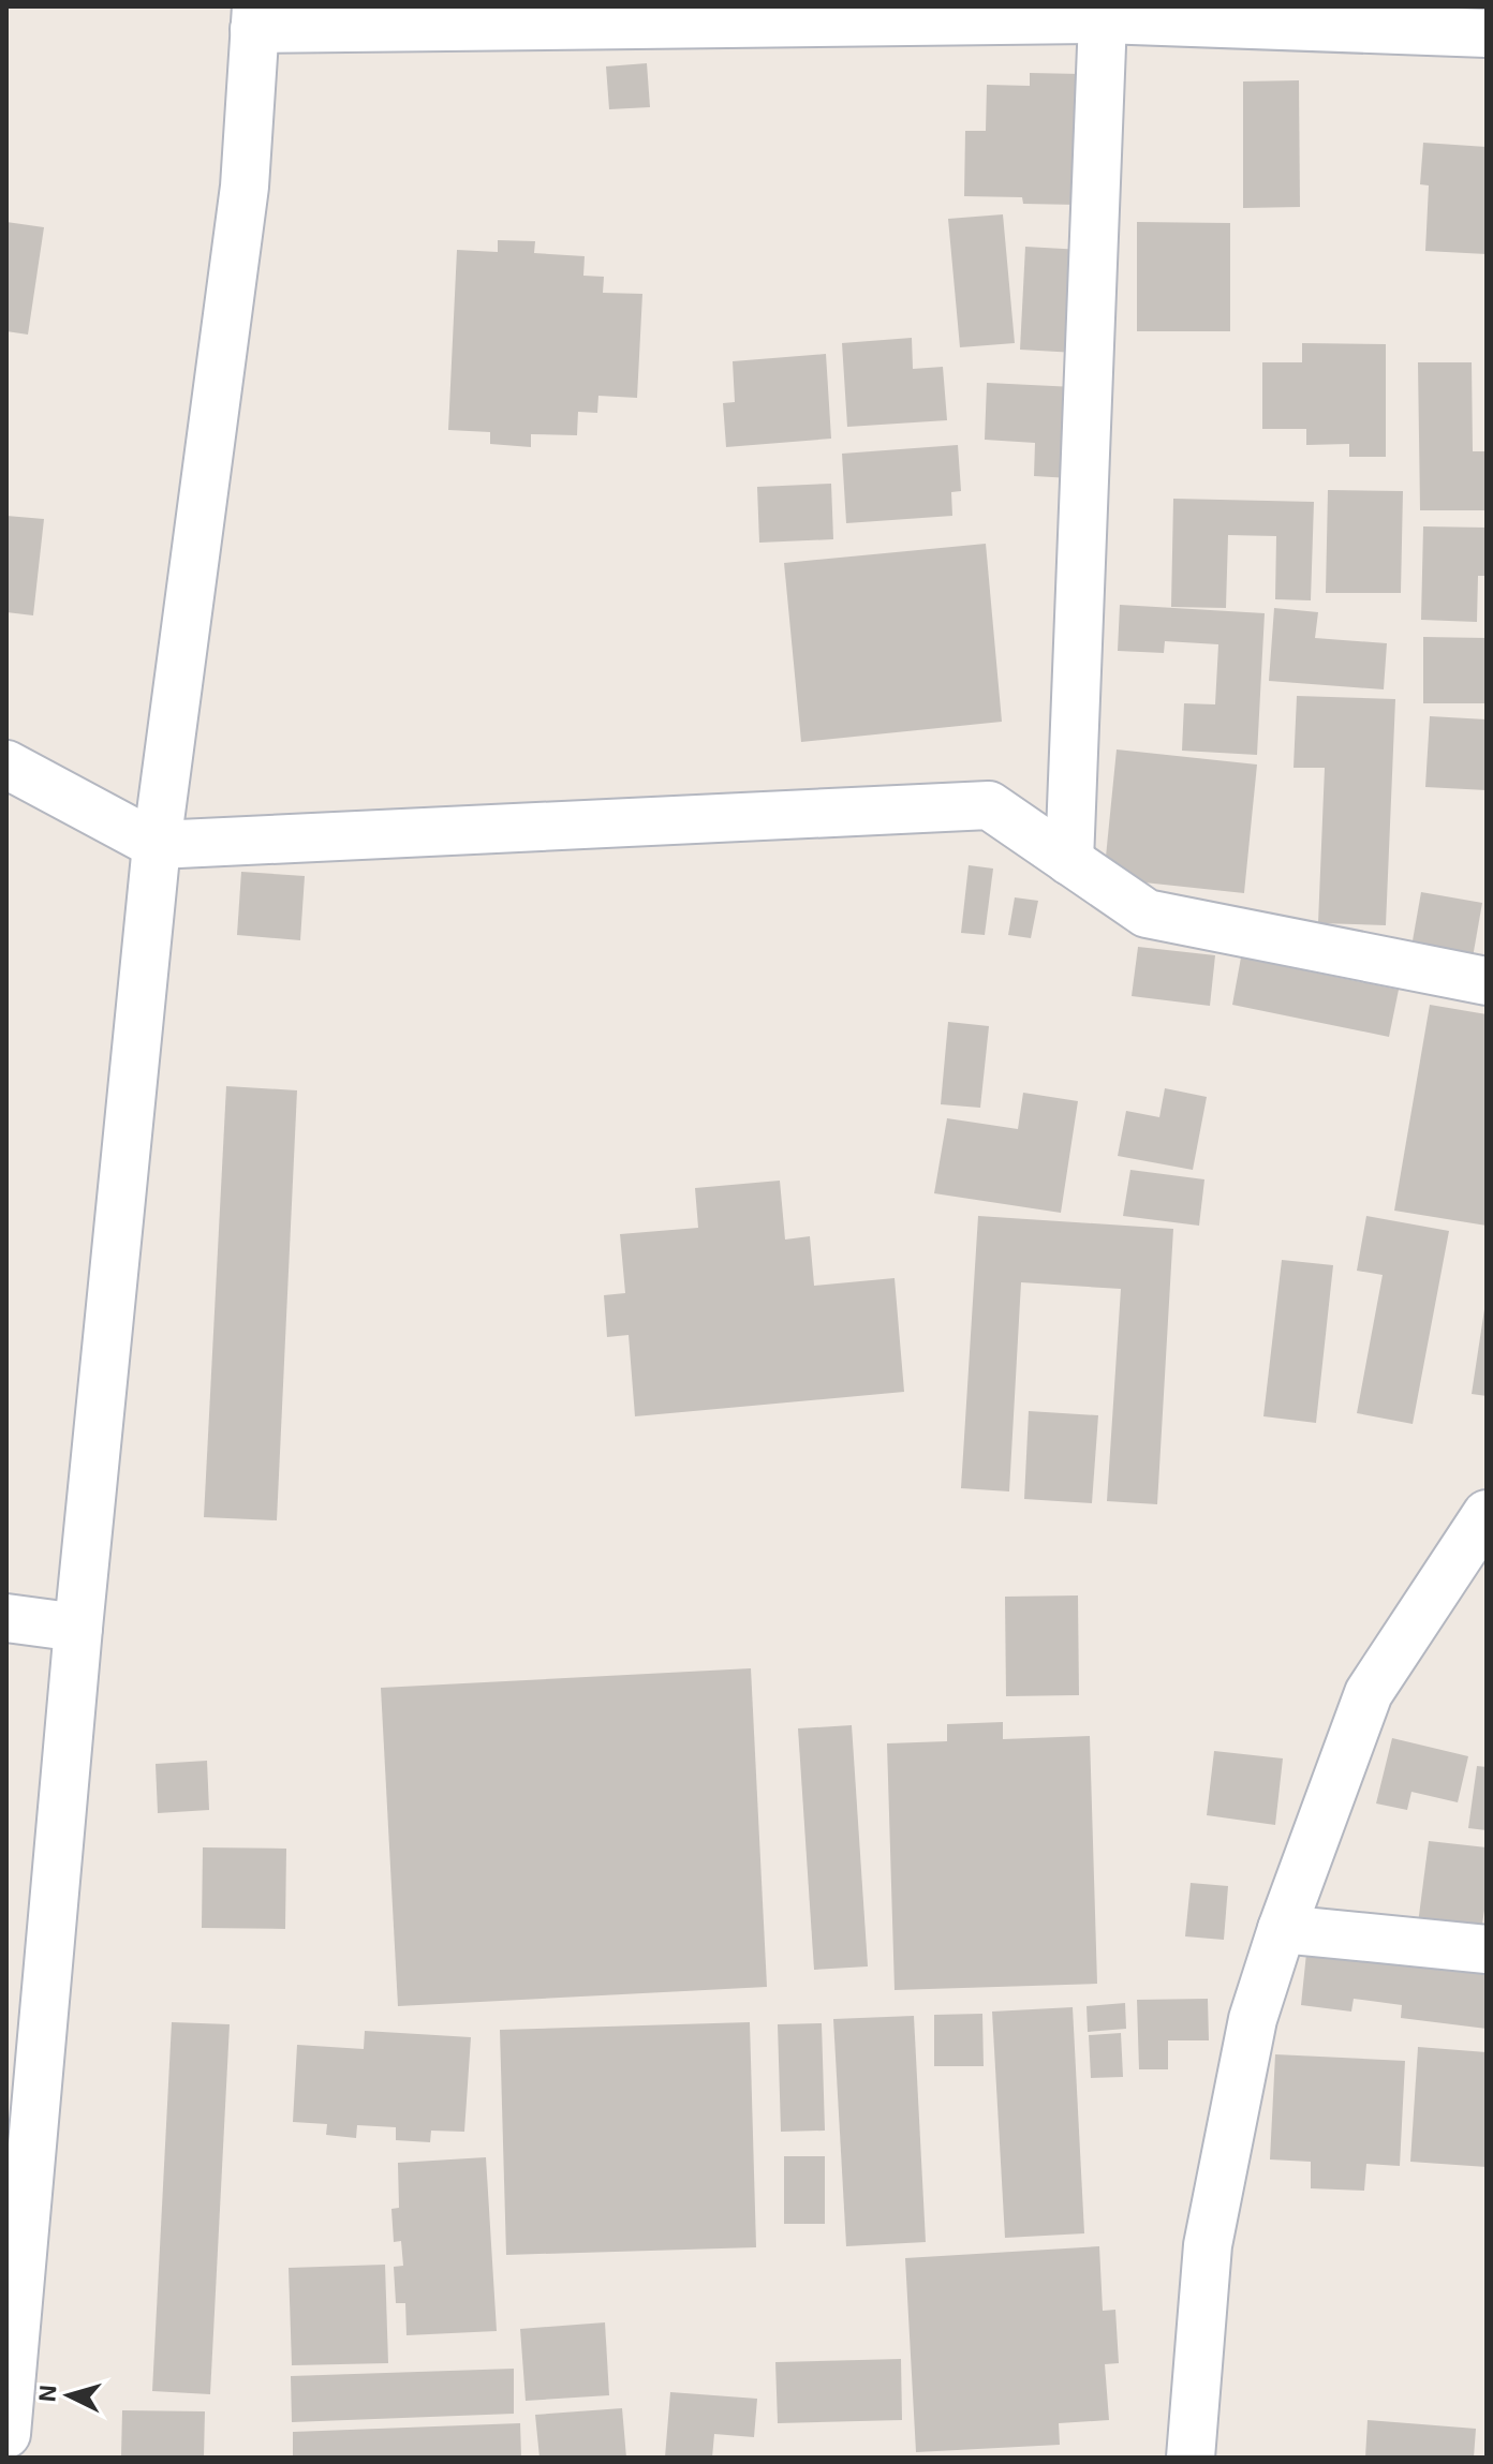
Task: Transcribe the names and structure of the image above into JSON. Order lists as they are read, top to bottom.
{
  "north": "left"
}
